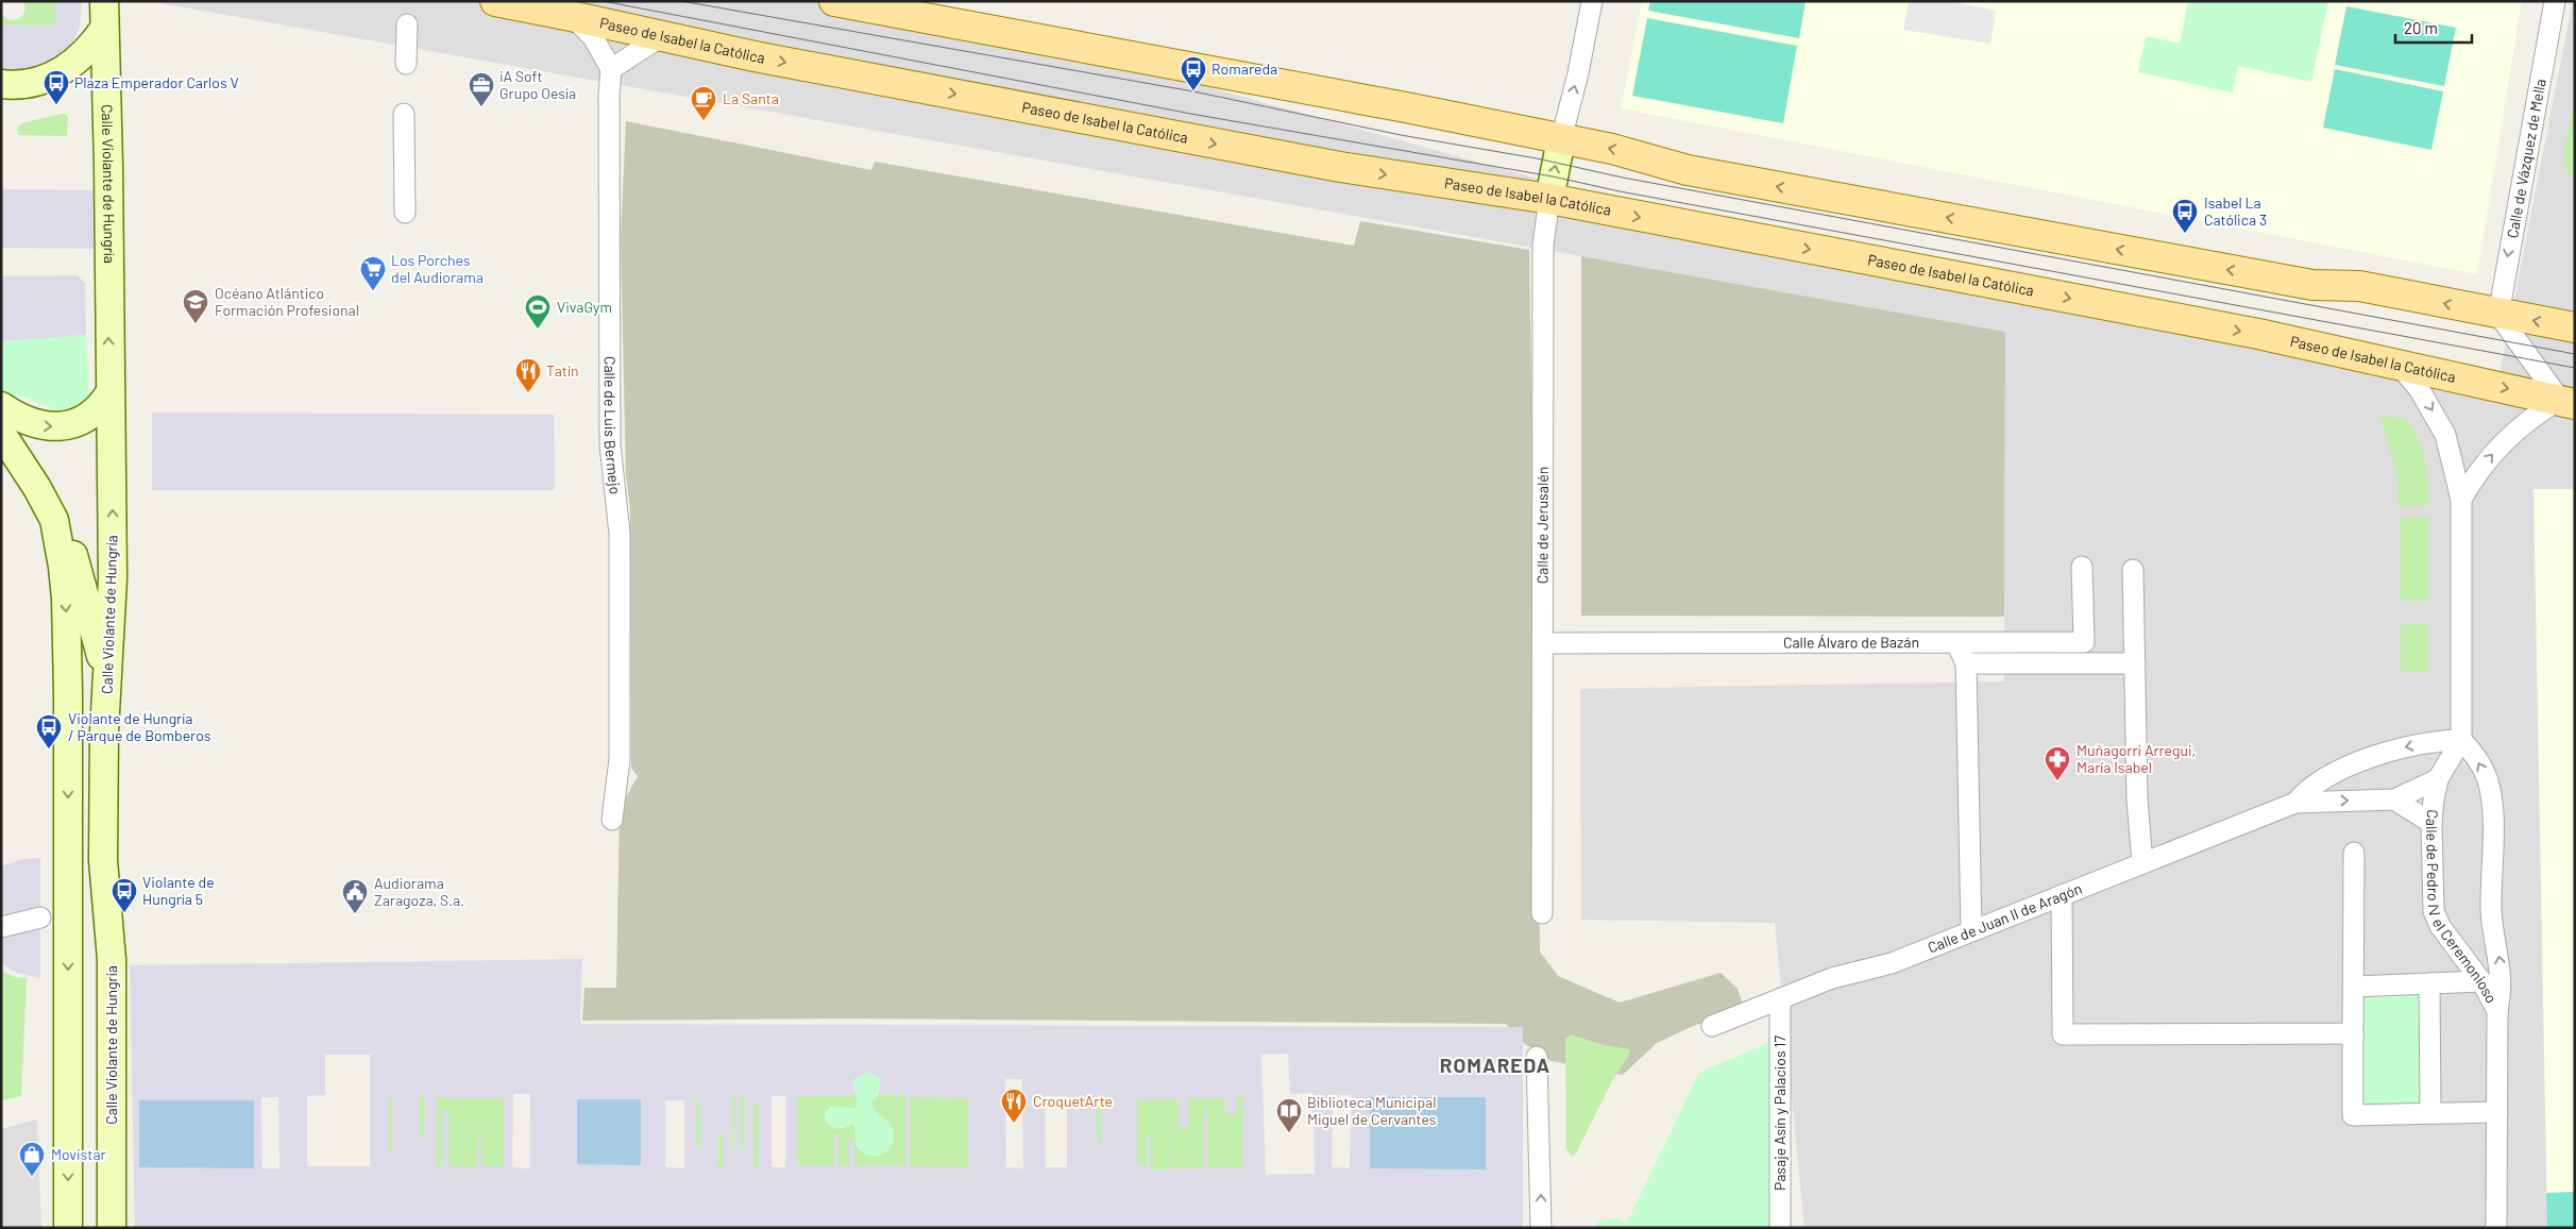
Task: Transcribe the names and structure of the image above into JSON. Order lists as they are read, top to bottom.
{
  "streets": {
    "main road": ["Paseo de Isabel la Católica", "Calle Violante de Hungría", "Calle de Jerusalén"],
    "street": [
      "Calle de Vázquez de Mella",
      "Calle de Luis Bermejo",
      "Calle Álvaro de Bazán",
      "Calle de Pedro IV el Ceremonioso",
      "Calle de Juan II de Aragón",
      "Pasaje Asín y Palacios 17"
    ]
  },
  "crossings": [
    ["Paseo de Isabel la Católica", "Calle de Jerusalén"],
    ["Calle de Jerusalén", "Calle Álvaro de Bazán"],
    ["Calle de Pedro IV el Ceremonioso", "Calle de Juan II de Aragón"],
    ["Calle de Juan II de Aragón", "Pasaje Asín y Palacios 17"]
  ],
  "one_way": ["Calle de Vázquez de Mella"],
  "districts": ["ROMAREDA"],
  "places": {
    "bus stop": [
      "Romareda",
      "Plaza Emperador Carlos V",
      "Isabel La Católica 3",
      "Violante de Hungría / Parque de Bomberos",
      "Violante de Hungría 5"
    ],
    "office": ["iA Soft Grupo Oesía"],
    "cafe": ["La Santa"],
    "supermarket": ["Los Porches del Audiorama"],
    "school or university": ["Océano Atlántico Formación Profesional"],
    "sports": ["VivaGym"],
    "restaurant": ["Tatín", "CroquetArte"],
    "pharmacy": ["Muñagorri Arregui, María Isabel"],
    "public building": ["Audiorama Zaragoza, S.a."],
    "library": ["Biblioteca Municipal Miguel de Cervantes"],
    "shop": ["Movistar"]
  },
  "scale_bar": "20 m"
}
